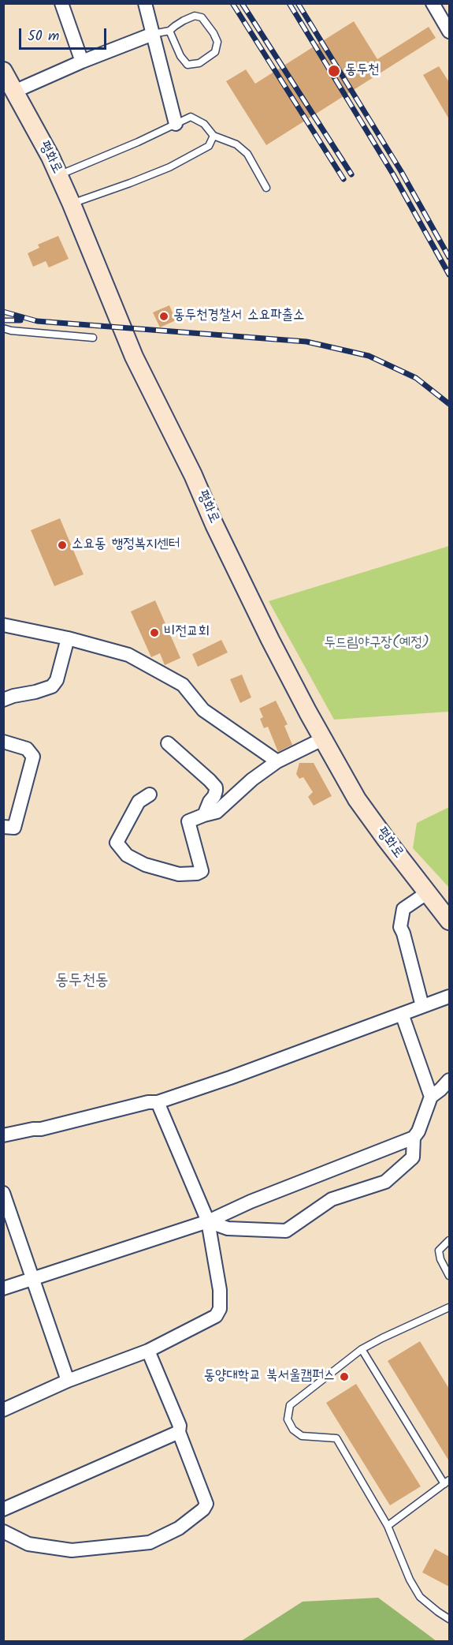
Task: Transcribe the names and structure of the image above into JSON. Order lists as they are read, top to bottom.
{
  "streets": {
    "main road": ["평화로"]
  },
  "districts": ["동두천동"],
  "parks": ["두드림야구장(예정)"],
  "places": [
    "동두천",
    "동두천경찰서 소요파출소",
    "소요동 행정복지센터",
    "비전교회",
    "동양대학교 북서울캠퍼스"
  ],
  "scale_bar": "50 m"
}
